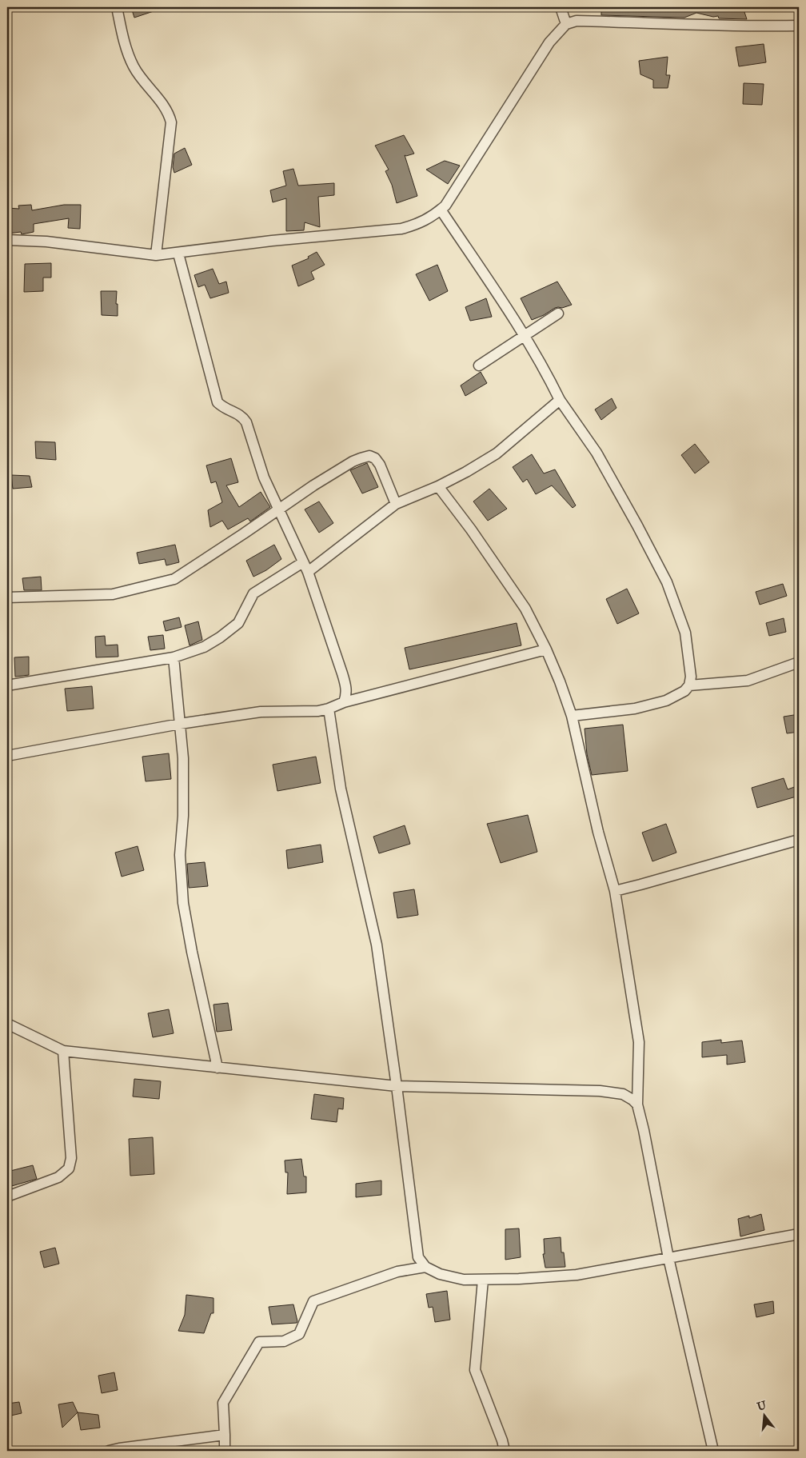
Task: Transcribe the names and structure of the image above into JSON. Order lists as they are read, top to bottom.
{
  "north": "top"
}
